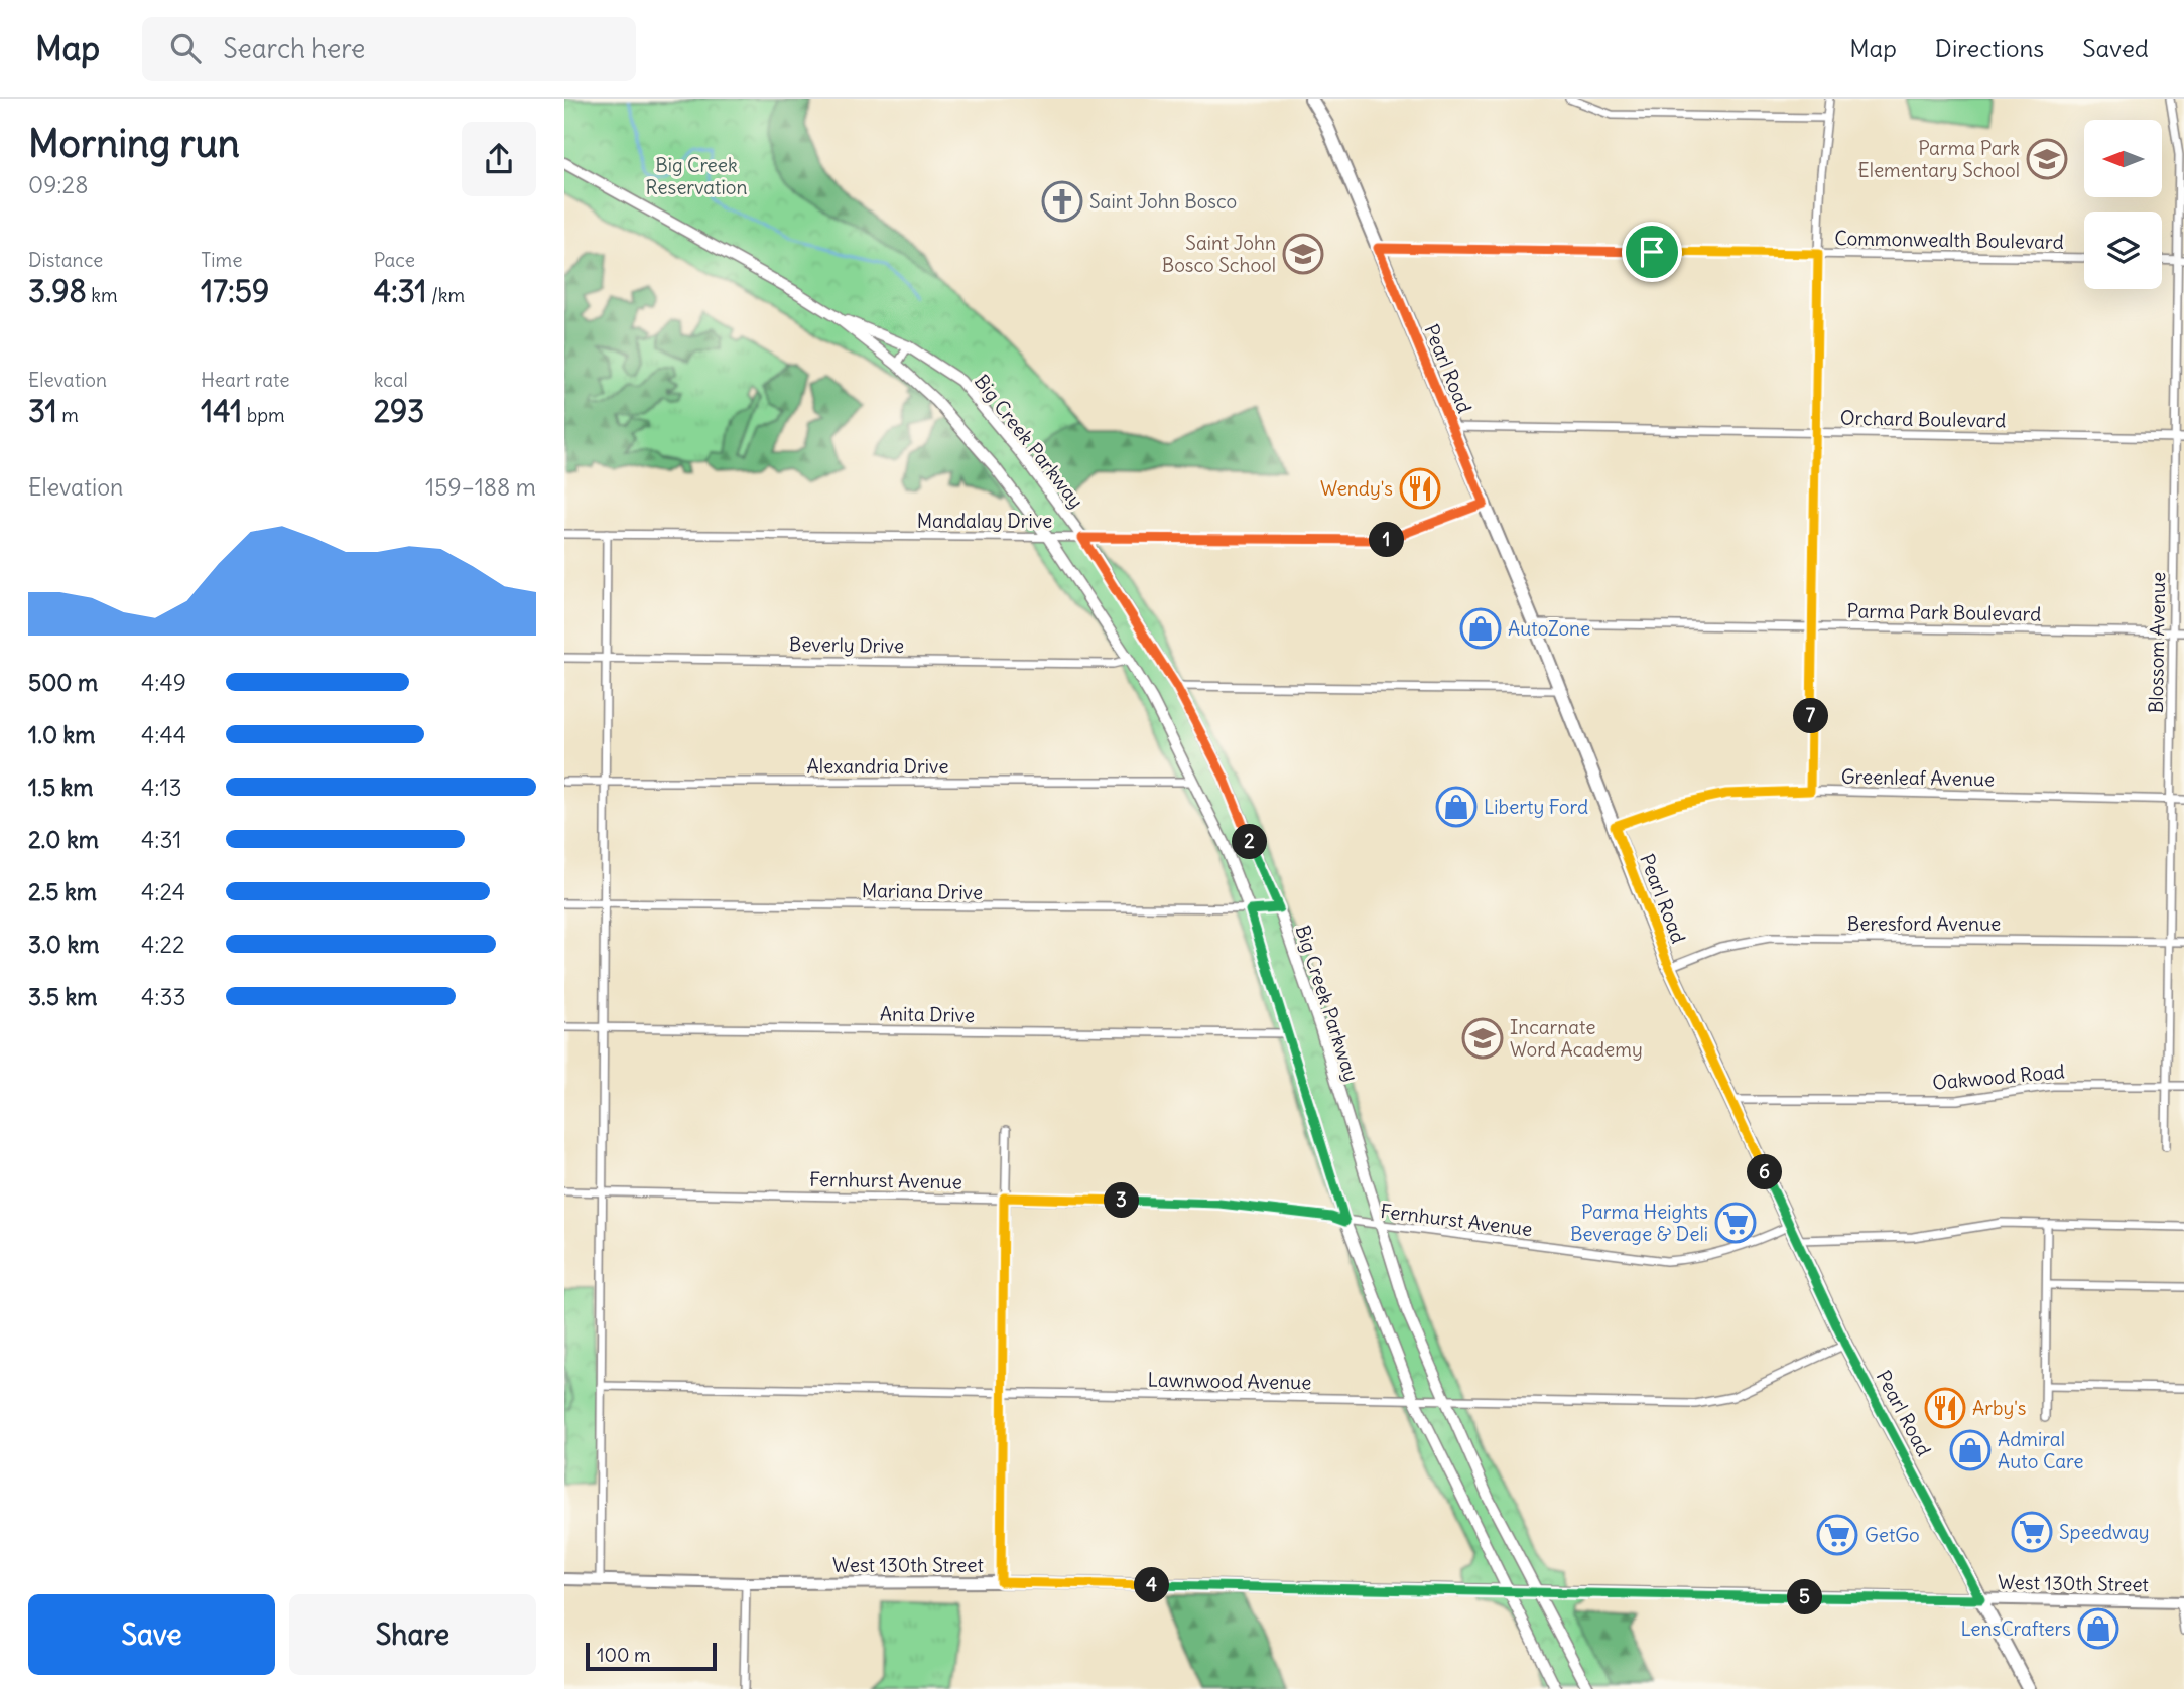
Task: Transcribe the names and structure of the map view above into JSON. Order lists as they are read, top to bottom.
{
  "streets": {
    "main road": ["Pearl Road", "West 130th Street"],
    "street": [
      "Commonwealth Boulevard",
      "Orchard Boulevard",
      "Big Creek Parkway",
      "Mandalay Drive",
      "Parma Park Boulevard",
      "Blossom Avenue",
      "Beverly Drive",
      "Alexandria Drive",
      "Greenleaf Avenue",
      "Mariana Drive",
      "Beresford Avenue",
      "Anita Drive",
      "Oakwood Road",
      "Fernhurst Avenue",
      "Lawnwood Avenue"
    ]
  },
  "crossings": [
    ["Commonwealth Boulevard", "Pearl Road"],
    ["Pearl Road", "Orchard Boulevard"],
    ["Pearl Road", "Mandalay Drive"],
    ["Pearl Road", "Parma Park Boulevard"],
    ["Pearl Road", "Greenleaf Avenue"],
    ["Pearl Road", "Beresford Avenue"],
    ["Pearl Road", "Oakwood Road"],
    ["Pearl Road", "Fernhurst Avenue"],
    ["Pearl Road", "Lawnwood Avenue"],
    ["Pearl Road", "West 130th Street"],
    ["Orchard Boulevard", "Blossom Avenue"],
    ["Big Creek Parkway", "Mandalay Drive"],
    ["Big Creek Parkway", "Beverly Drive"],
    ["Big Creek Parkway", "Alexandria Drive"],
    ["Big Creek Parkway", "Mariana Drive"],
    ["Big Creek Parkway", "Anita Drive"],
    ["Big Creek Parkway", "Fernhurst Avenue"],
    ["Big Creek Parkway", "Lawnwood Avenue"],
    ["Big Creek Parkway", "West 130th Street"],
    ["Parma Park Boulevard", "Blossom Avenue"],
    ["Blossom Avenue", "Greenleaf Avenue"],
    ["Blossom Avenue", "Beresford Avenue"],
    ["Blossom Avenue", "Oakwood Road"]
  ],
  "parks": ["Big Creek Reservation"],
  "places": {
    "school or university": ["Parma Park Elementary School", "Saint John Bosco School", "Incarnate Word Academy"],
    "church": ["Saint John Bosco"],
    "restaurant": ["Wendy's", "Arby's"],
    "shop": [
      "AutoZone",
      "Liberty Ford",
      "Admiral Auto Care",
      "LensCrafters"
    ],
    "supermarket": ["Parma Heights Beverage & Deli", "Speedway", "GetGo"]
  },
  "scale_bar": "100 m",
  "north": "left",
  "page": {
    "header": "Map",
    "search": "Search here",
    "nav": ["Map", "Directions", "Saved"],
    "heading": ["Morning run", "09:28"],
    "stats": [
      ["Distance", "3.98 km"],
      ["Time", "17:59"],
      ["Pace", "4:31 /km"],
      ["Elevation", "31 m"],
      ["Heart rate", "141 bpm"],
      ["kcal", "293"]
    ],
    "chart": ["Elevation", "159–188 m"],
    "pins": [
      "1",
      "7",
      "2",
      "6",
      "3",
      "4",
      "5"
    ],
    "list": [
      {
        "name": "500 m",
        "note": "4:49"
      },
      {
        "name": "1.0 km",
        "note": "4:44"
      },
      {
        "name": "1.5 km",
        "note": "4:13"
      },
      {
        "name": "2.0 km",
        "note": "4:31"
      },
      {
        "name": "2.5 km",
        "note": "4:24"
      },
      {
        "name": "3.0 km",
        "note": "4:22"
      },
      {
        "name": "3.5 km",
        "note": "4:33"
      }
    ],
    "buttons": ["Save", "Share"],
    "scale": "100 m"
  }
}
